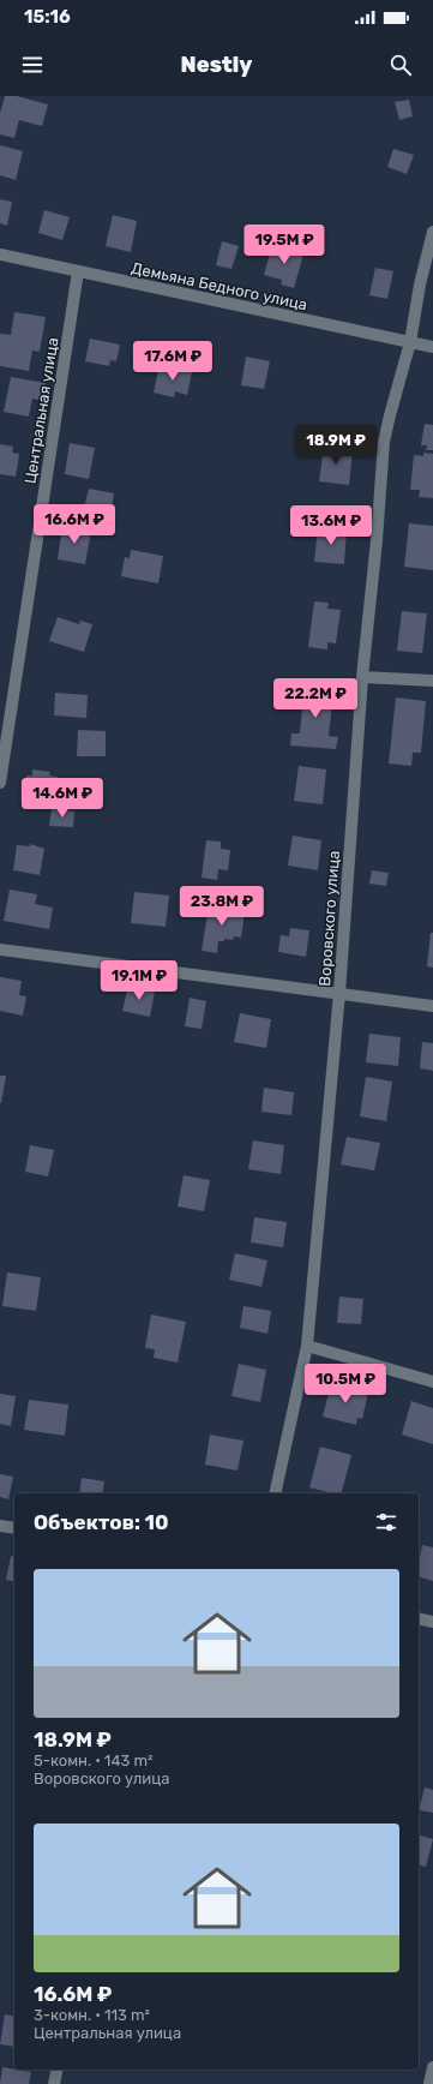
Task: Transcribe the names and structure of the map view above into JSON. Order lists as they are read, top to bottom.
{
  "streets": {
    "street": ["Демьяна Бедного улица", "Центральная улица", "Воровского улица"]
  },
  "crossings": [
    ["Демьяна Бедного улица", "Центральная улица"],
    ["Демьяна Бедного улица", "Воровского улица"]
  ],
  "page": {
    "status": "15:16",
    "header": "Nestly",
    "price": [
      "19.5M ₽",
      "17.6M ₽",
      "18.9M ₽",
      "16.6M ₽",
      "13.6M ₽",
      "22.2M ₽",
      "14.6M ₽",
      "23.8M ₽",
      "19.1M ₽",
      "10.5M ₽"
    ],
    "heading": "Объектов: 10",
    "list": [
      {
        "name": "18.9M ₽",
        "note": "5-комн. · 143 m² · Воровского улица"
      },
      {
        "name": "16.6M ₽",
        "note": "3-комн. · 113 m² · Центральная улица"
      }
    ]
  }
}
